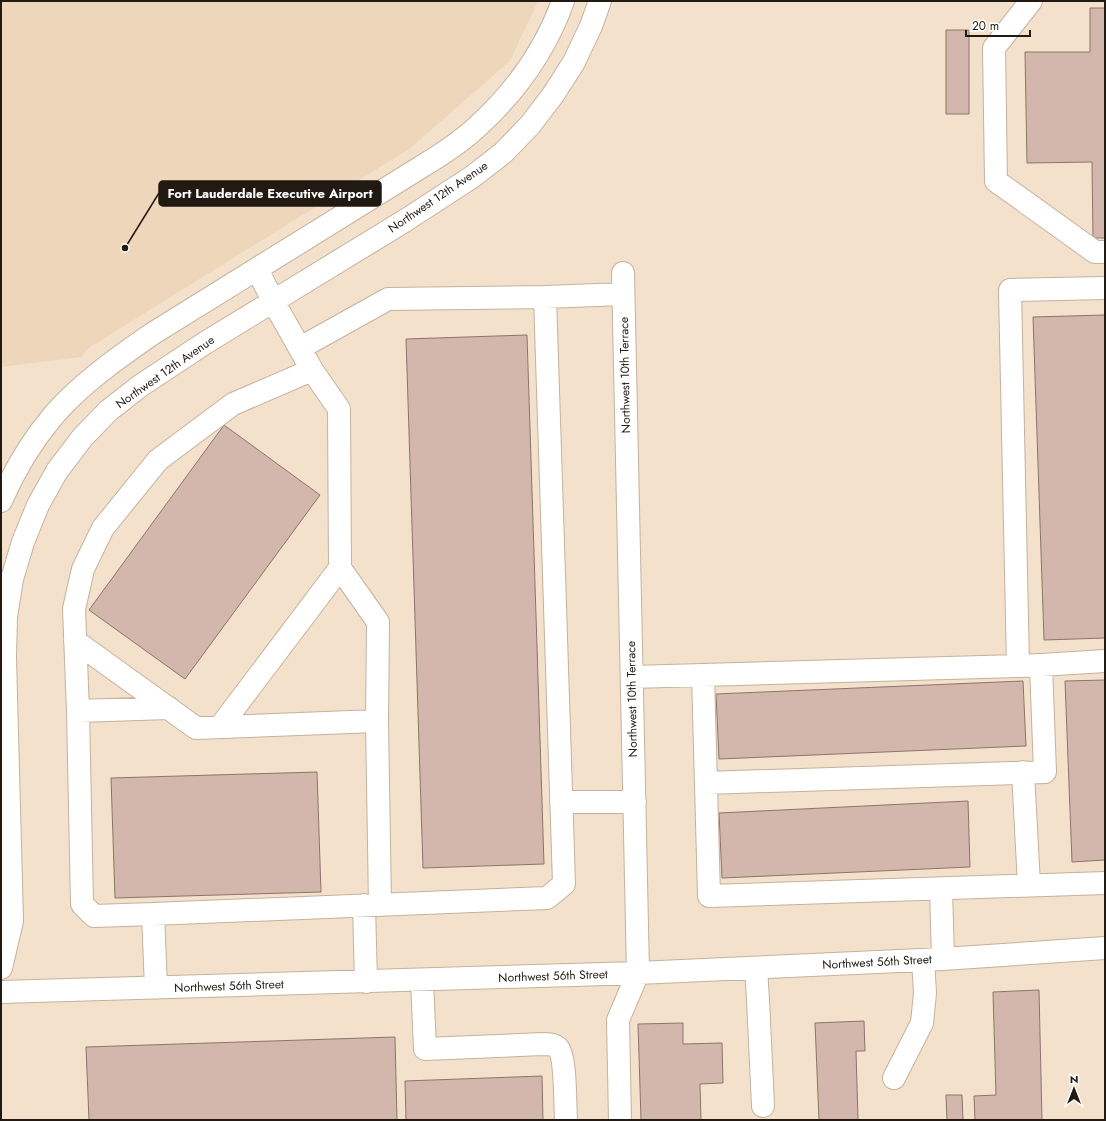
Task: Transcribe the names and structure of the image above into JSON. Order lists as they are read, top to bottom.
{
  "streets": {
    "street": ["Northwest 12th Avenue", "Northwest 10th Terrace", "Northwest 56th Street"]
  },
  "crossings": [
    ["Northwest 10th Terrace", "Northwest 56th Street"]
  ],
  "places": ["Fort Lauderdale Executive Airport"],
  "scale_bar": "20 m",
  "north": "top"
}
